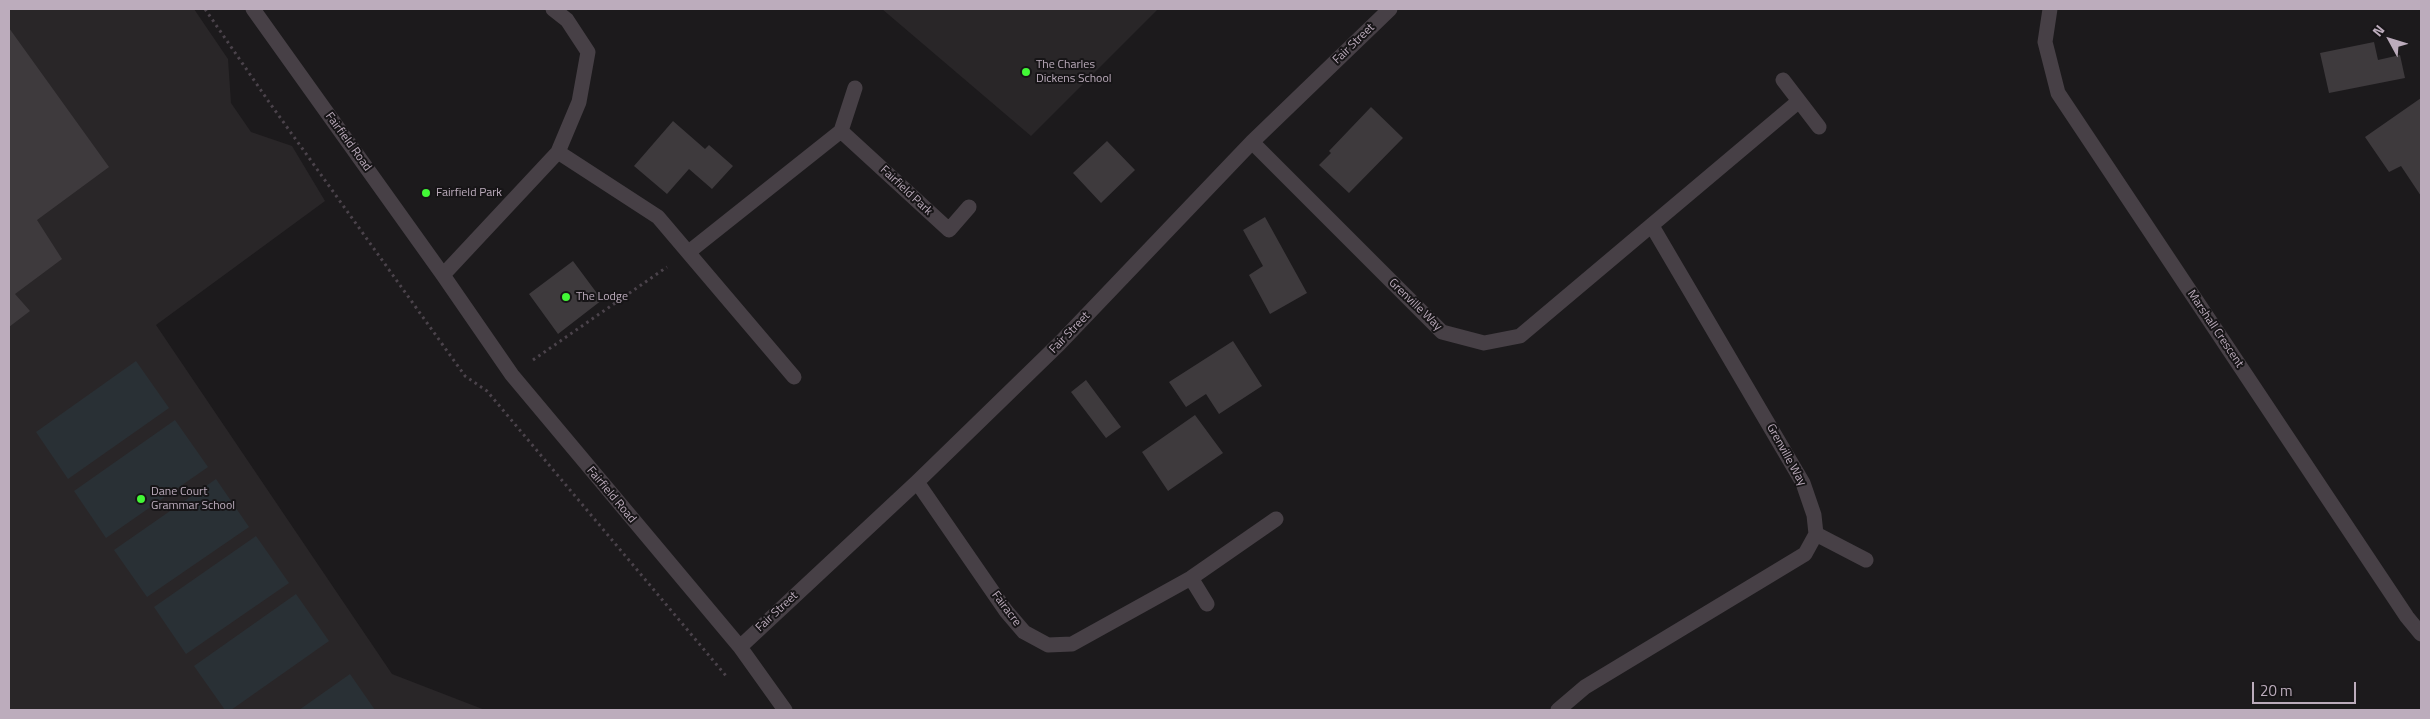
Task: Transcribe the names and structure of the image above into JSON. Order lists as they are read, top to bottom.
{
  "streets": {
    "street": [
      "Fair Street",
      "Fairfield Road",
      "Fairfield Park",
      "Grenville Way",
      "Marshall Crescent",
      "Fairacre"
    ]
  },
  "crossings": [
    ["Fair Street", "Fairfield Road"],
    ["Fair Street", "Grenville Way"],
    ["Fair Street", "Fairacre"]
  ],
  "places": [
    "The Charles Dickens School",
    "Fairfield Park",
    "The Lodge",
    "Dane Court Grammar School"
  ],
  "scale_bar": "20 m",
  "north": "top left"
}
